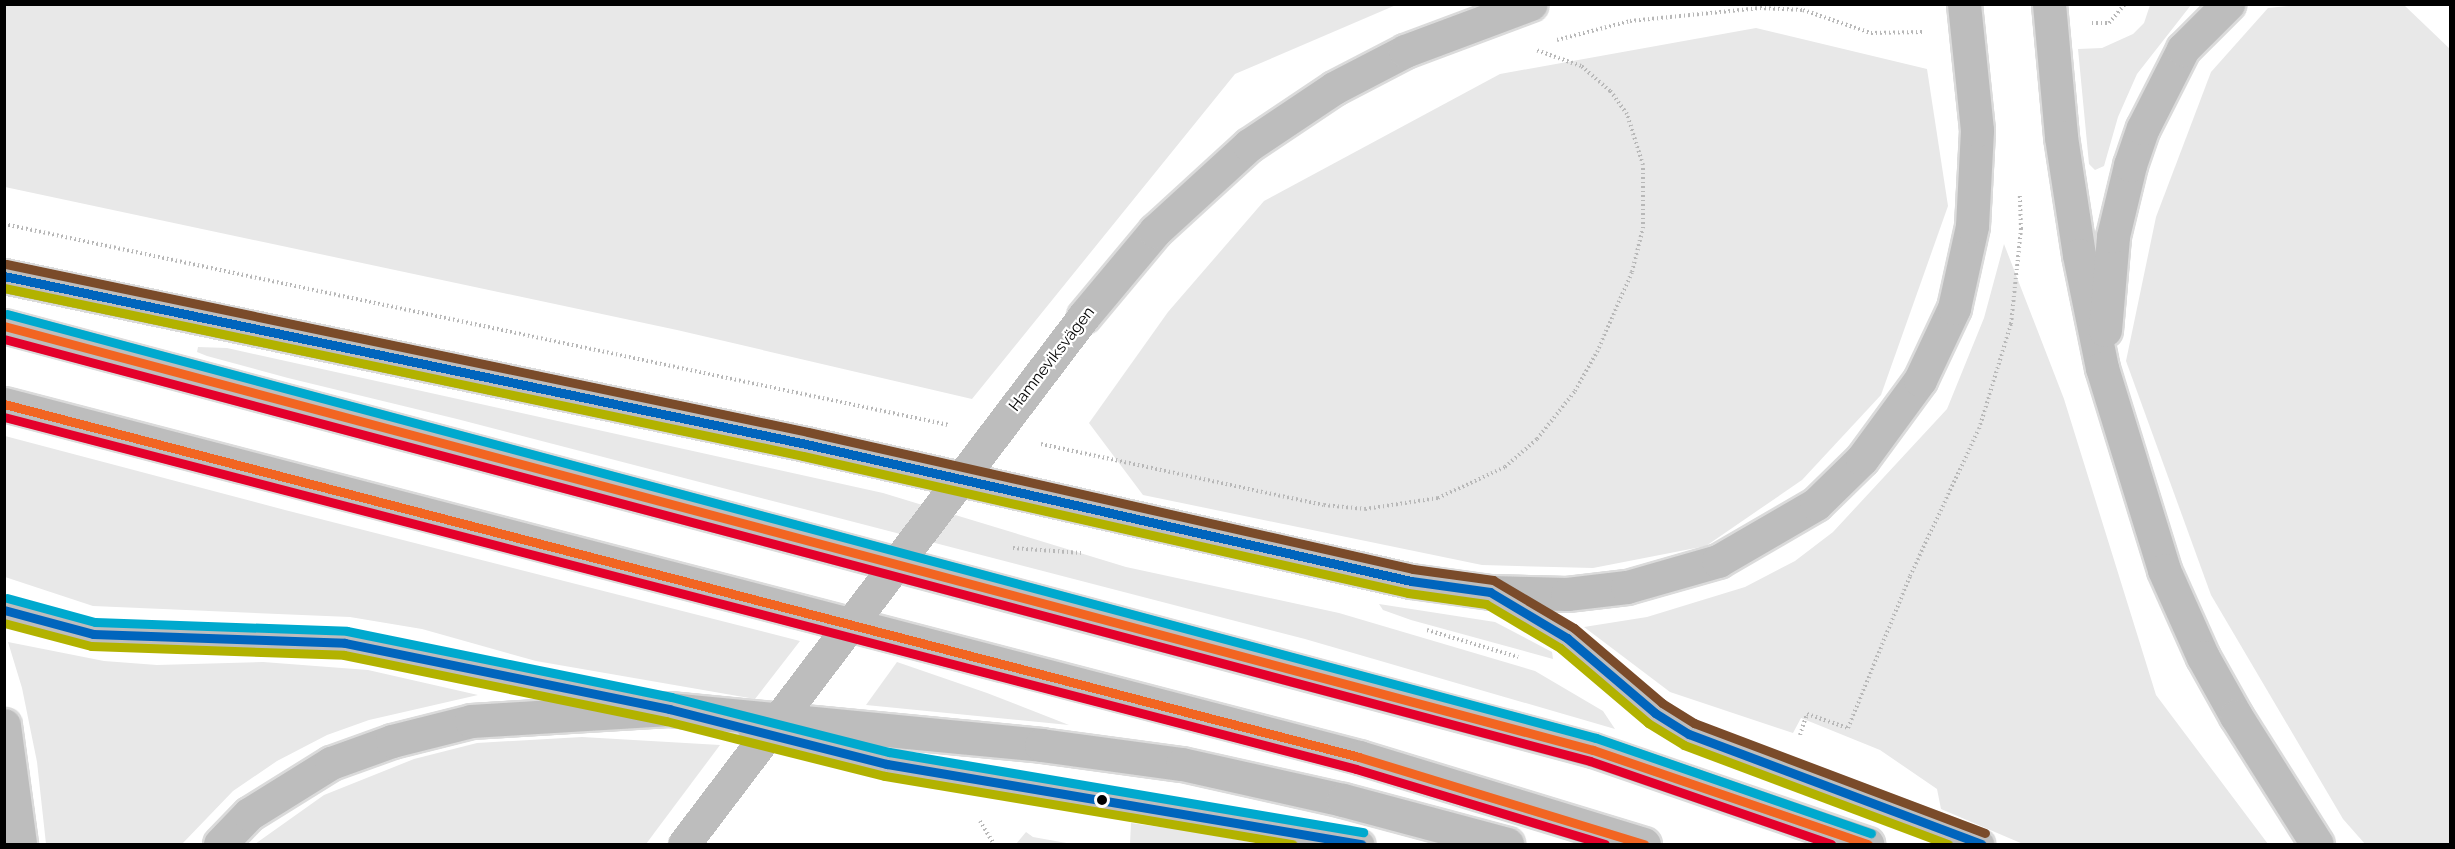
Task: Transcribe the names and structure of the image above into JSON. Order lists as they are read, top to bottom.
{
  "streets": {
    "main road": ["Hamneviksvägen"]
  }
}
